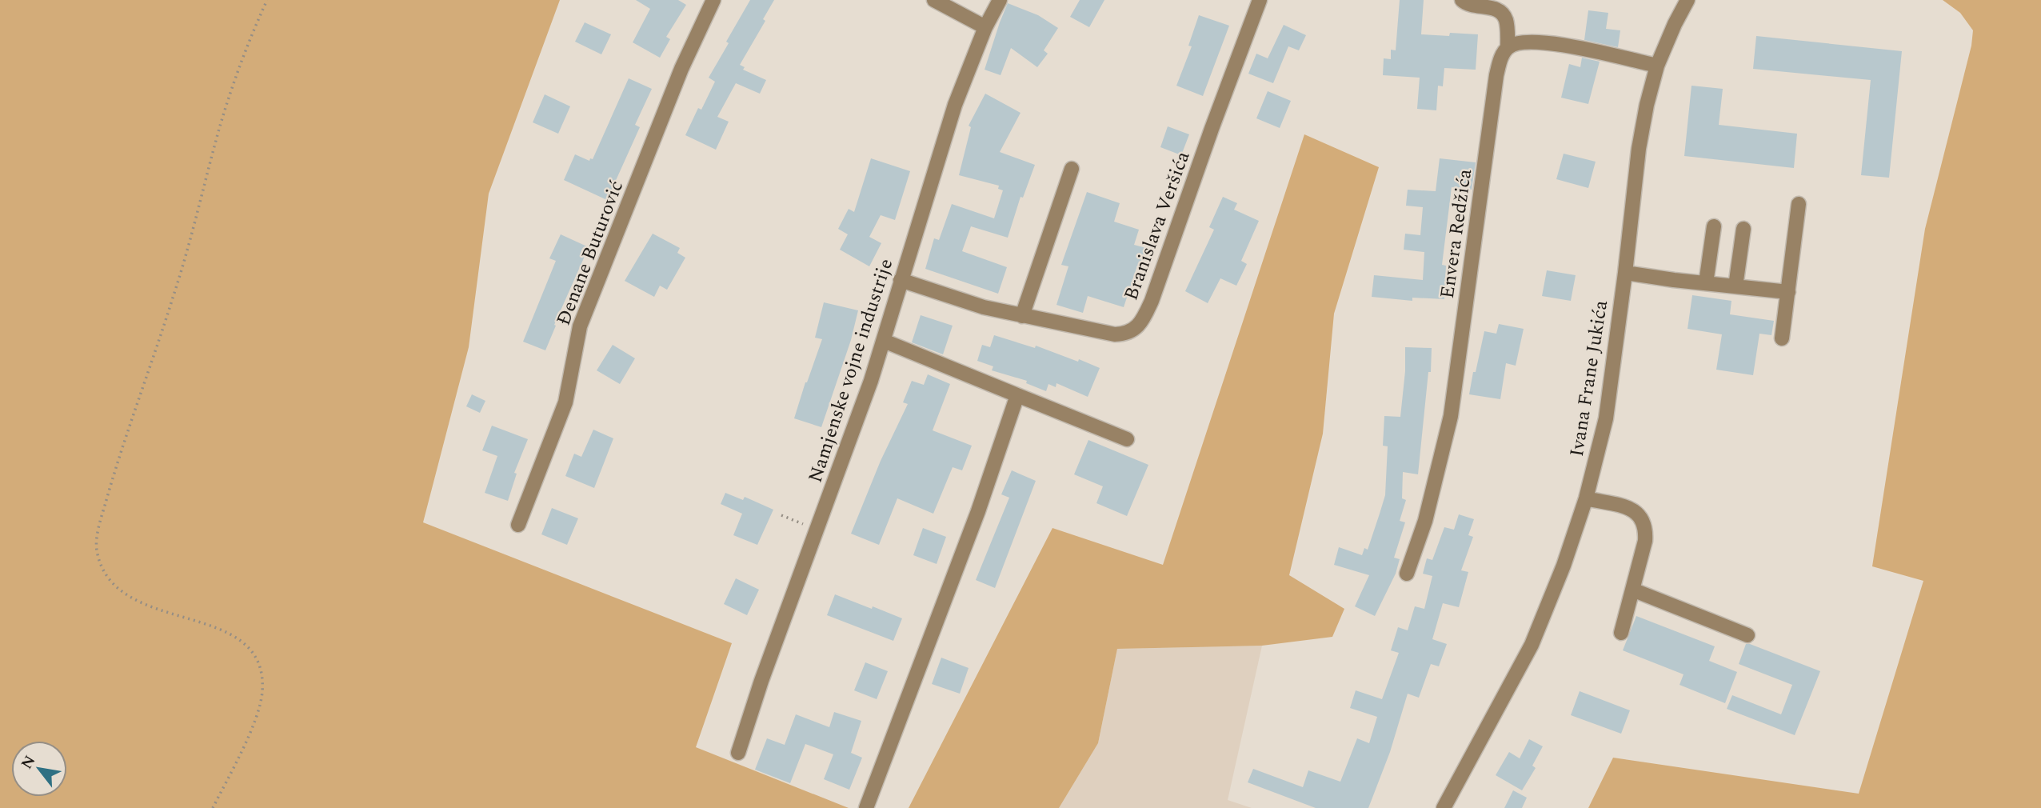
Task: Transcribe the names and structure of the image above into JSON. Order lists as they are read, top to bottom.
{
  "streets": {
    "street": [
      "Branislava Veršića",
      "Envera Redžića",
      "Đenane Buturović",
      "Namjenske vojne industrije",
      "Ivana Frane Jukića"
    ]
  },
  "crossings": [
    ["Branislava Veršića", "Namjenske vojne industrije"]
  ],
  "north": "top left"
}
